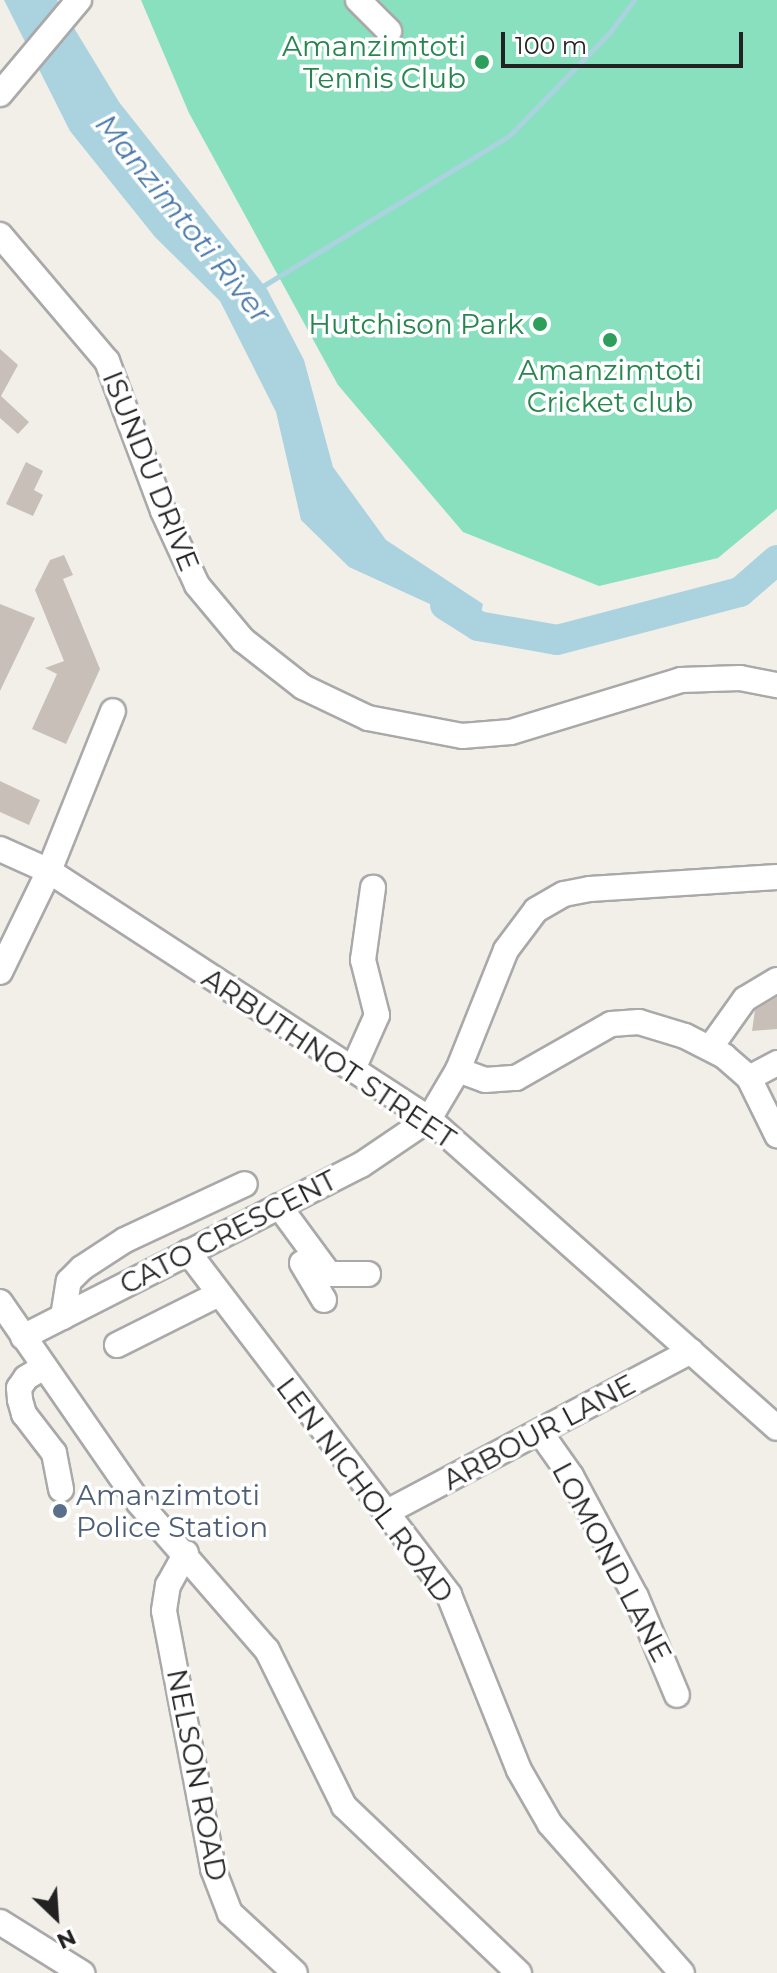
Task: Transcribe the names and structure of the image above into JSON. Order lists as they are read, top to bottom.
{
  "streets": {
    "street": [
      "ISUNDU DRIVE",
      "ARBUTHNOT STREET",
      "CATO CRESCENT",
      "ARBOUR LANE",
      "LEN NICHOL ROAD",
      "LOMOND LANE",
      "NELSON ROAD"
    ]
  },
  "crossings": [
    ["ARBUTHNOT STREET", "CATO CRESCENT"],
    ["ARBUTHNOT STREET", "ARBOUR LANE"],
    ["CATO CRESCENT", "LEN NICHOL ROAD"],
    ["ARBOUR LANE", "LEN NICHOL ROAD"],
    ["ARBOUR LANE", "LOMOND LANE"]
  ],
  "water": ["Manzimtoti River"],
  "places": [
    "Amanzimtoti Tennis Club",
    "Hutchison Park",
    "Amanzimtoti Cricket club",
    "Amanzimtoti Police Station"
  ],
  "scale_bar": "100 m",
  "north": "bottom right"
}
